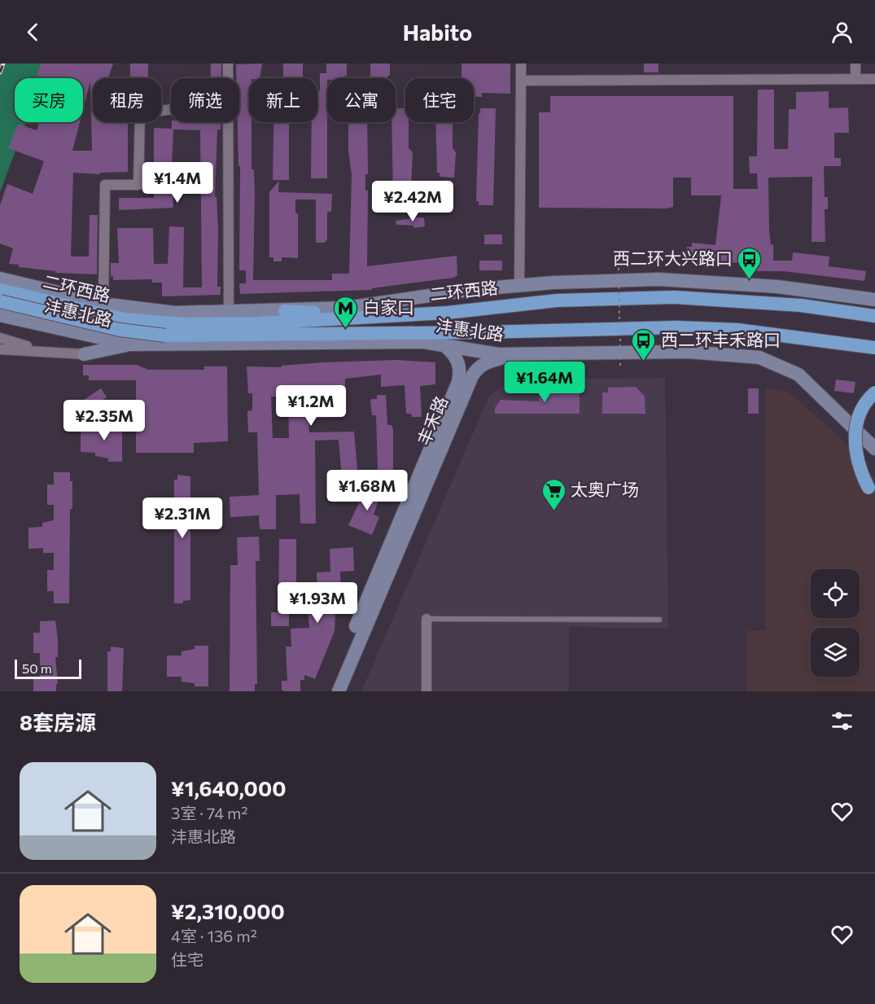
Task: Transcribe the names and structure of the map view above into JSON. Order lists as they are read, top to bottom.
{
  "streets": {
    "highway": ["二环西路"],
    "main road": ["沣惠北路", "丰禾路"]
  },
  "crossings": [
    ["二环西路", "沣惠北路"],
    ["二环西路", "丰禾路"],
    ["沣惠北路", "丰禾路"]
  ],
  "places": {
    "bus stop": ["西二环大兴路口", "西二环丰禾路口"],
    "metro station": ["白家口"],
    "supermarket": ["太奥广场"]
  },
  "scale_bar": "50 m",
  "page": {
    "header": "Habito",
    "chip": [
      "买房",
      "租房",
      "筛选",
      "新上",
      "公寓",
      "住宅"
    ],
    "price": [
      "¥1.4M",
      "¥2.42M",
      "¥1.64M",
      "¥1.2M",
      "¥2.35M",
      "¥1.68M",
      "¥2.31M",
      "¥1.93M"
    ],
    "scale": "50 m",
    "heading": "8套房源",
    "list": [
      {
        "name": "¥1,640,000",
        "note": "3室 · 74 m² · 沣惠北路"
      },
      {
        "name": "¥2,310,000",
        "note": "4室 · 136 m² · 住宅"
      }
    ]
  }
}
